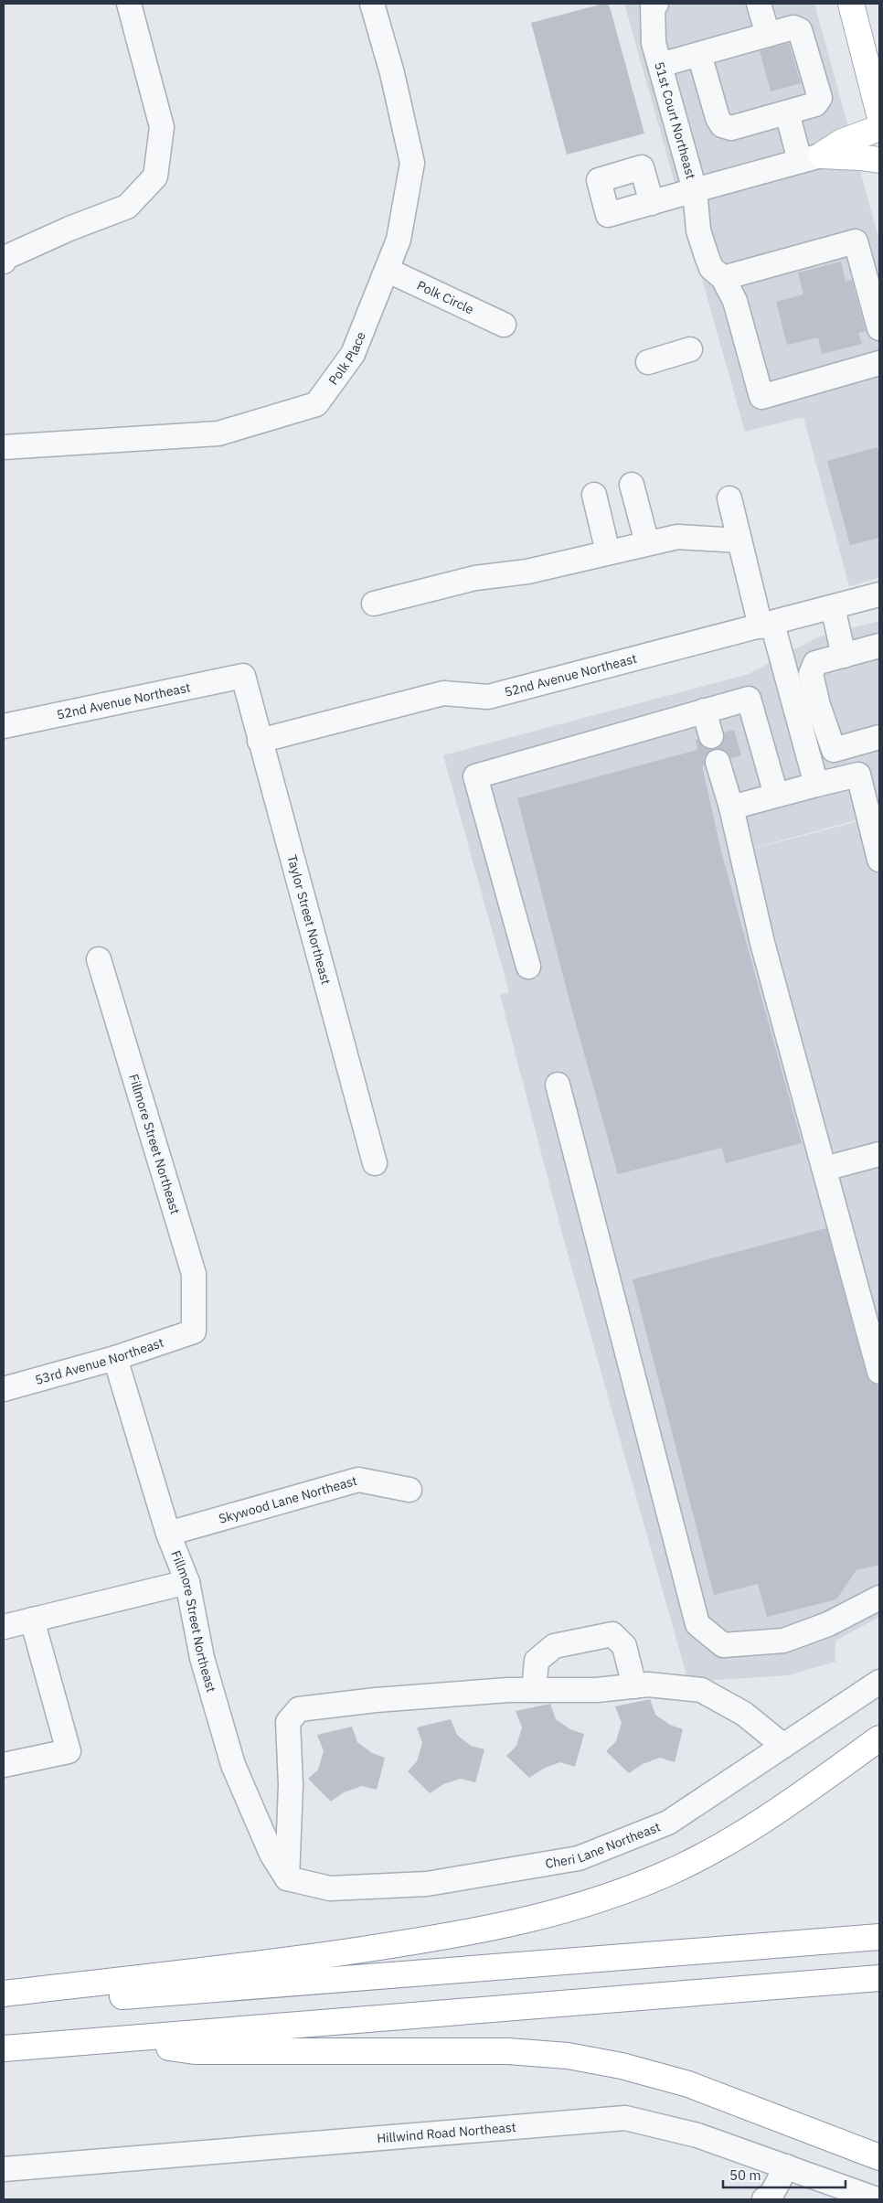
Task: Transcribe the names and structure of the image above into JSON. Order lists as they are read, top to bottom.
{
  "streets": {
    "street": [
      "51st Court Northeast",
      "Polk Circle",
      "Polk Place",
      "52nd Avenue Northeast",
      "Taylor Street Northeast",
      "Fillmore Street Northeast",
      "53rd Avenue Northeast",
      "Skywood Lane Northeast",
      "Cheri Lane Northeast",
      "Hillwind Road Northeast"
    ]
  },
  "crossings": [
    ["Polk Circle", "Polk Place"],
    ["52nd Avenue Northeast", "Taylor Street Northeast"],
    ["Fillmore Street Northeast", "53rd Avenue Northeast"],
    ["Fillmore Street Northeast", "Skywood Lane Northeast"],
    ["Fillmore Street Northeast", "Cheri Lane Northeast"]
  ],
  "scale_bar": "50 m"
}
